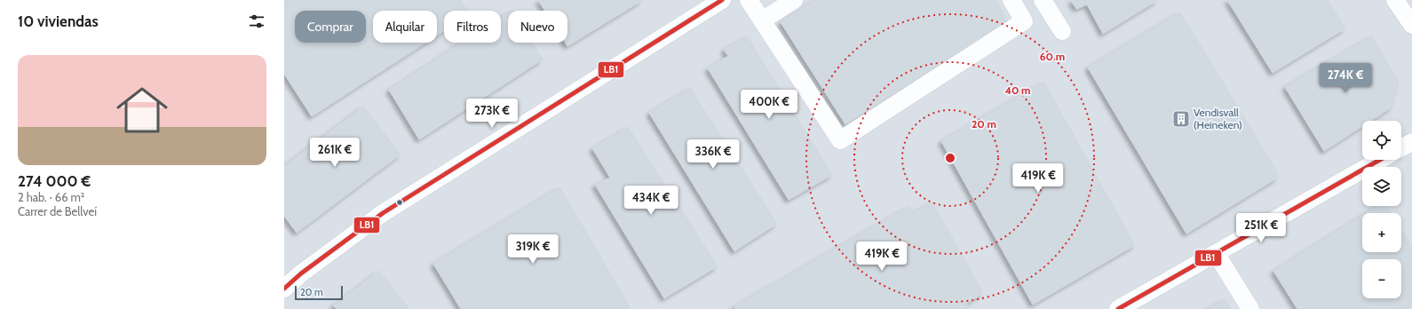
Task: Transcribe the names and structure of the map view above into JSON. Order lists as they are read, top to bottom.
{
  "places": {
    "building": ["Vendisvall (Heineken)"]
  },
  "lines": ["transit line LB1"],
  "scale_bar": "20 m",
  "page": {
    "heading": "10 viviendas",
    "chip": [
      "Comprar",
      "Alquilar",
      "Filtros",
      "Nuevo"
    ],
    "list": [
      {
        "name": "274 000 €",
        "note": "2 hab. · 66 m² · Carrer de Bellveí"
      }
    ],
    "price": [
      "274K €",
      "400K €",
      "273K €",
      "261K €",
      "336K €",
      "419K €",
      "434K €",
      "251K €",
      "319K €",
      "419K €"
    ],
    "map_buttons": ["+", "−"],
    "scale": "20 m"
  },
  "rings": ["60 m", "40 m", "20 m"]
}
